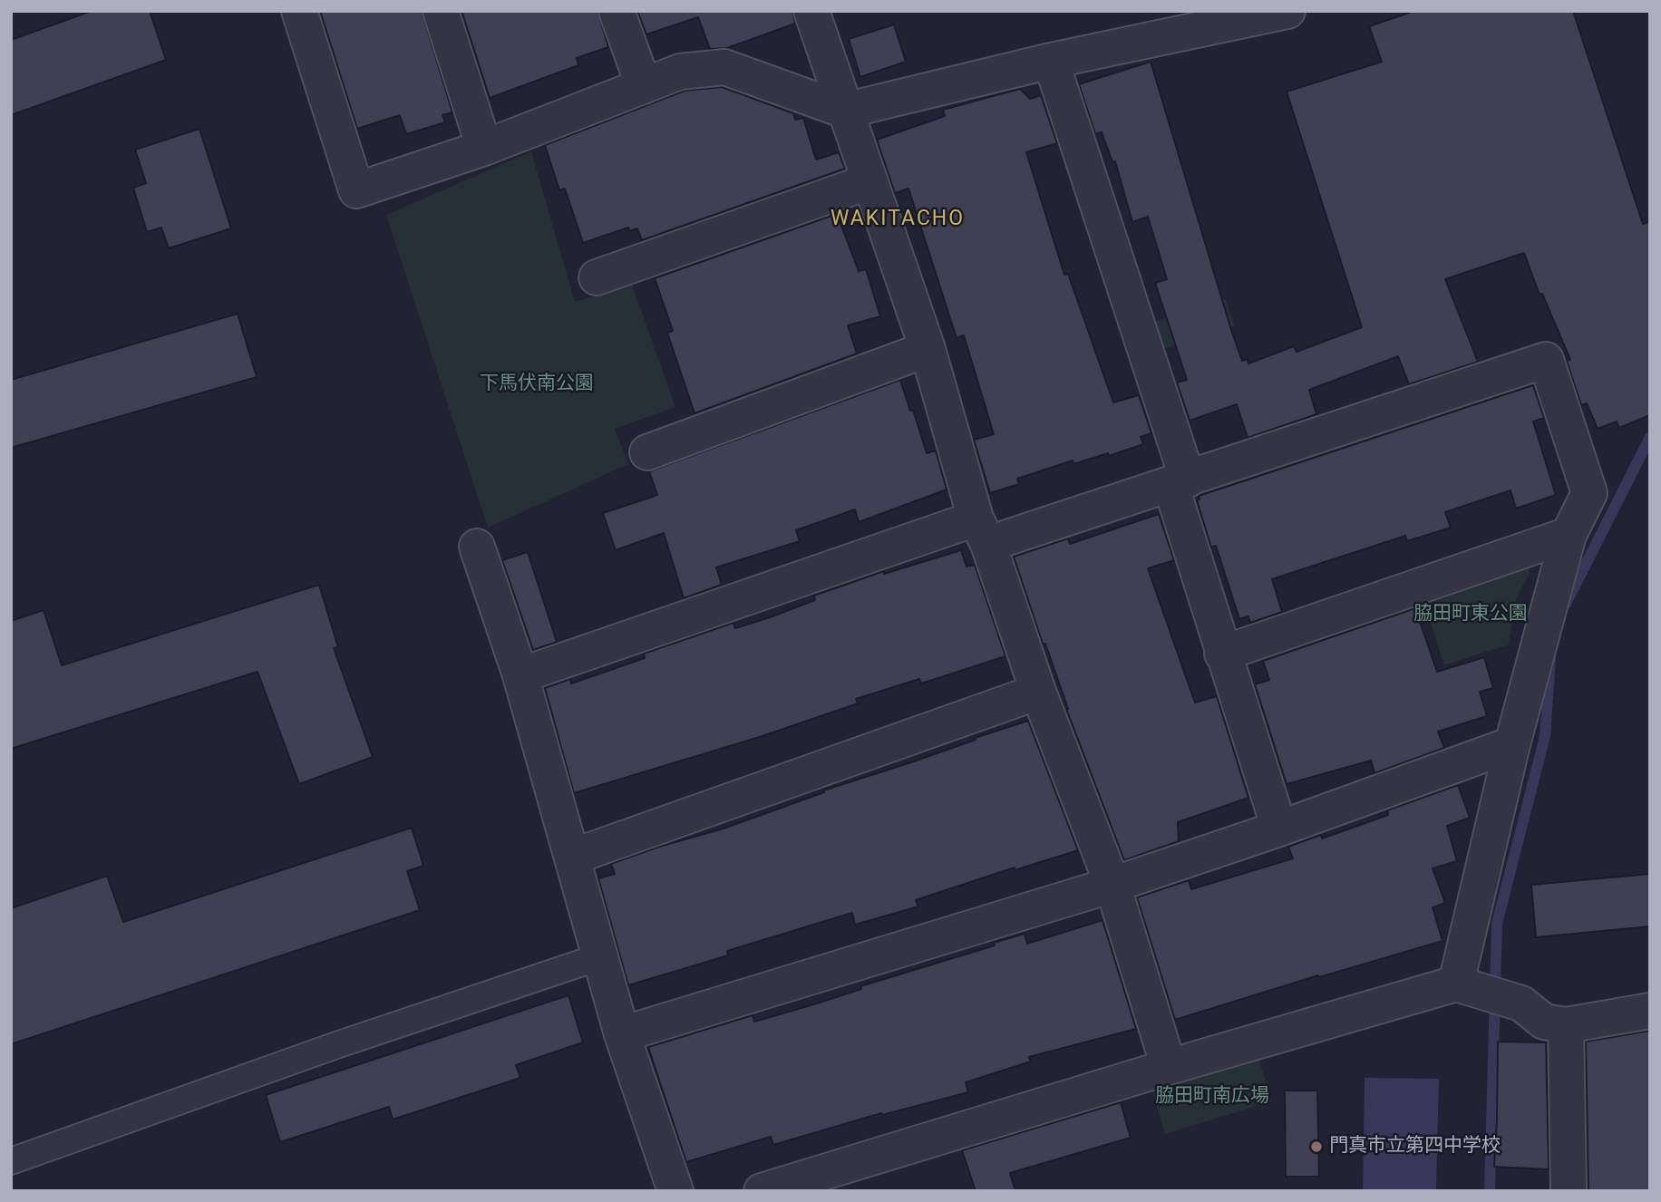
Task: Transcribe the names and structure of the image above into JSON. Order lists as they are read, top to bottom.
{
  "districts": ["WAKITACHO"],
  "parks": ["下馬伏南公園", "脇田町東公園", "脇田町南広場"],
  "places": ["門真市立第四中学校"]
}
